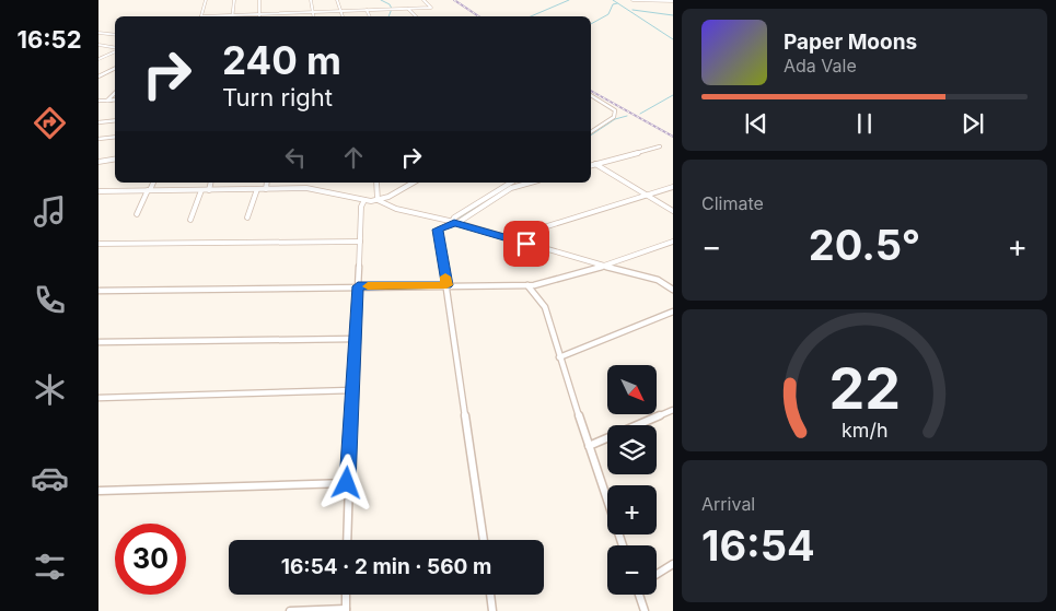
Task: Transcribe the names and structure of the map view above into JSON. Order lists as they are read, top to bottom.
{
  "north": "bottom right",
  "page": {
    "tabs": "16:52",
    "turn": ["240 m", "Turn right"],
    "song": ["Paper Moons", "Ada Vale"],
    "tile": [
      "Climate",
      ["Arrival", "16:54"]
    ],
    "heat": ["−", "20.5°", "+"],
    "map_buttons": ["+", "−"],
    "limit": "30",
    "trip": "16:54 · 2 min · 560 m",
    "gauge": ["22", "km/h"]
  }
}
